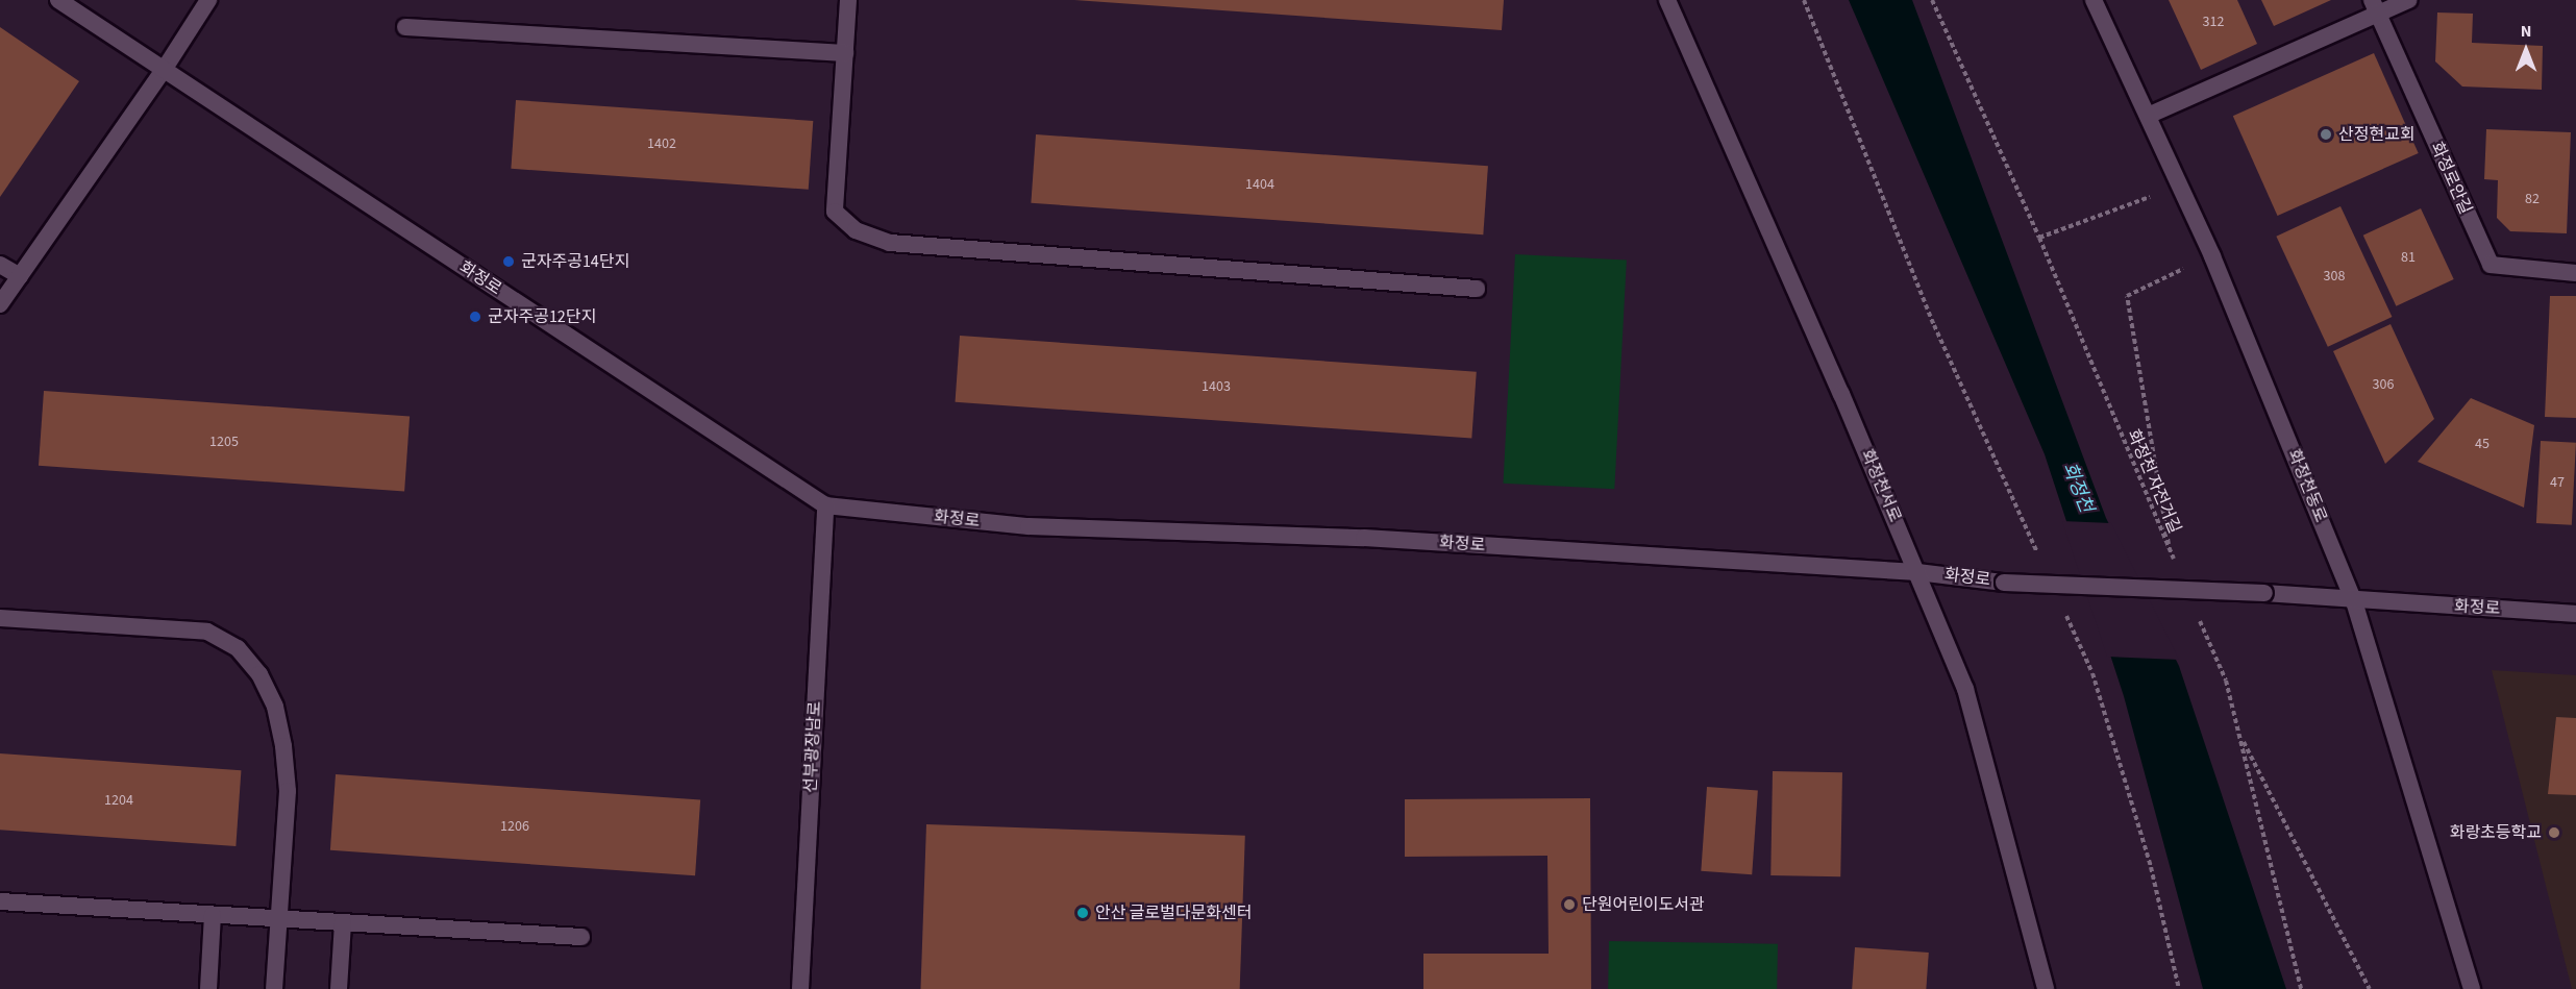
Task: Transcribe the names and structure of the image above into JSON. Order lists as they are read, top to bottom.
{
  "streets": {
    "street": [
      "화정로안길",
      "화정로",
      "화정천서로",
      "화정천동로",
      "선부광장남로"
    ],
    "path": ["화정천 자전거길"]
  },
  "crossings": [
    ["화정로", "화정천서로"],
    ["화정로", "화정천동로"],
    ["화정로", "선부광장남로"]
  ],
  "water": ["화정천"],
  "places": [
    "산정현교회",
    "군자주공14단지",
    "군자주공12단지",
    "화랑초등학교",
    "단원어린이도서관",
    "안산 글로벌다문화센터"
  ],
  "house_numbers": [
    "312",
    "1402",
    "1404",
    "82",
    "81",
    "308",
    "306",
    "1403",
    "1205",
    "45",
    "47",
    "1204",
    "1206"
  ],
  "north": "top"
}
